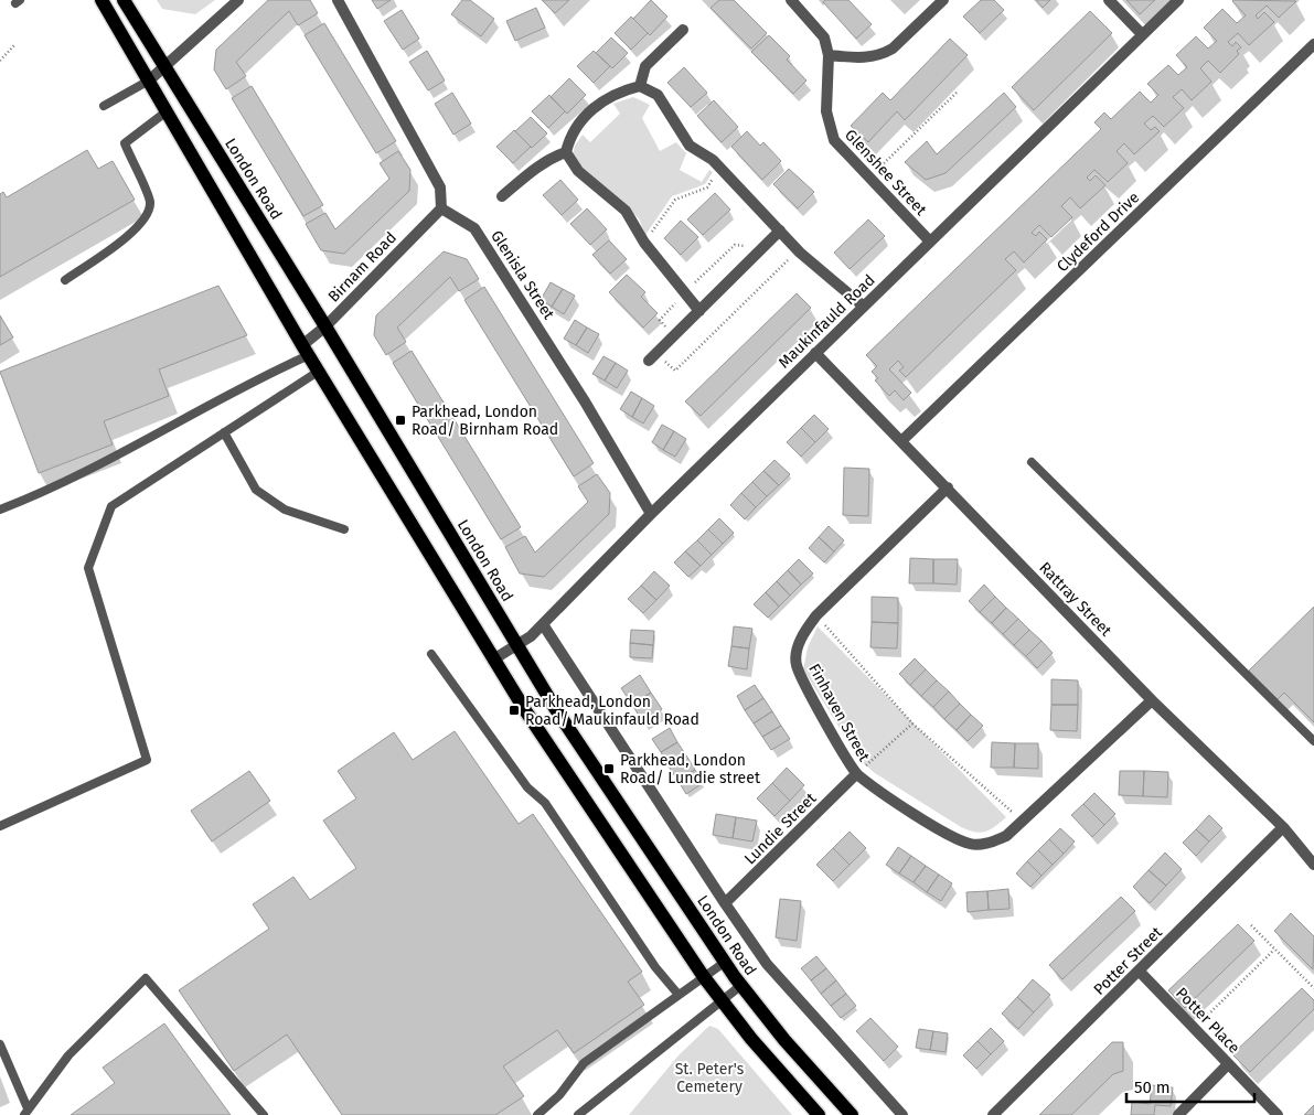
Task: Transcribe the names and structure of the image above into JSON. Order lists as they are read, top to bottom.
{
  "streets": {
    "main road": ["London Road"],
    "street": [
      "Glenshee Street",
      "Clydeford Drive",
      "Birnam Road",
      "Glenisla Street",
      "Maukinfauld Road",
      "Rattray Street",
      "Finhaven Street",
      "Lundie Street",
      "Potter Street",
      "Potter Place"
    ]
  },
  "crossings": [
    ["Glenshee Street", "Maukinfauld Road"],
    ["London Road", "Birnam Road"],
    ["London Road", "Maukinfauld Road"],
    ["Clydeford Drive", "Rattray Street"],
    ["Birnam Road", "Glenisla Street"],
    ["Glenisla Street", "Maukinfauld Road"],
    ["Maukinfauld Road", "Rattray Street"],
    ["Rattray Street", "Finhaven Street"],
    ["Rattray Street", "Potter Street"],
    ["Finhaven Street", "Lundie Street"],
    ["Potter Street", "Potter Place"]
  ],
  "parks": ["St. Peter's Cemetery"],
  "places": {
    "transit": ["Parkhead, London Road/ Birnham Road", "Parkhead, London Road/ Maukinfauld Road", "Parkhead, London Road/ Lundie street"]
  },
  "scale_bar": "50 m"
}
